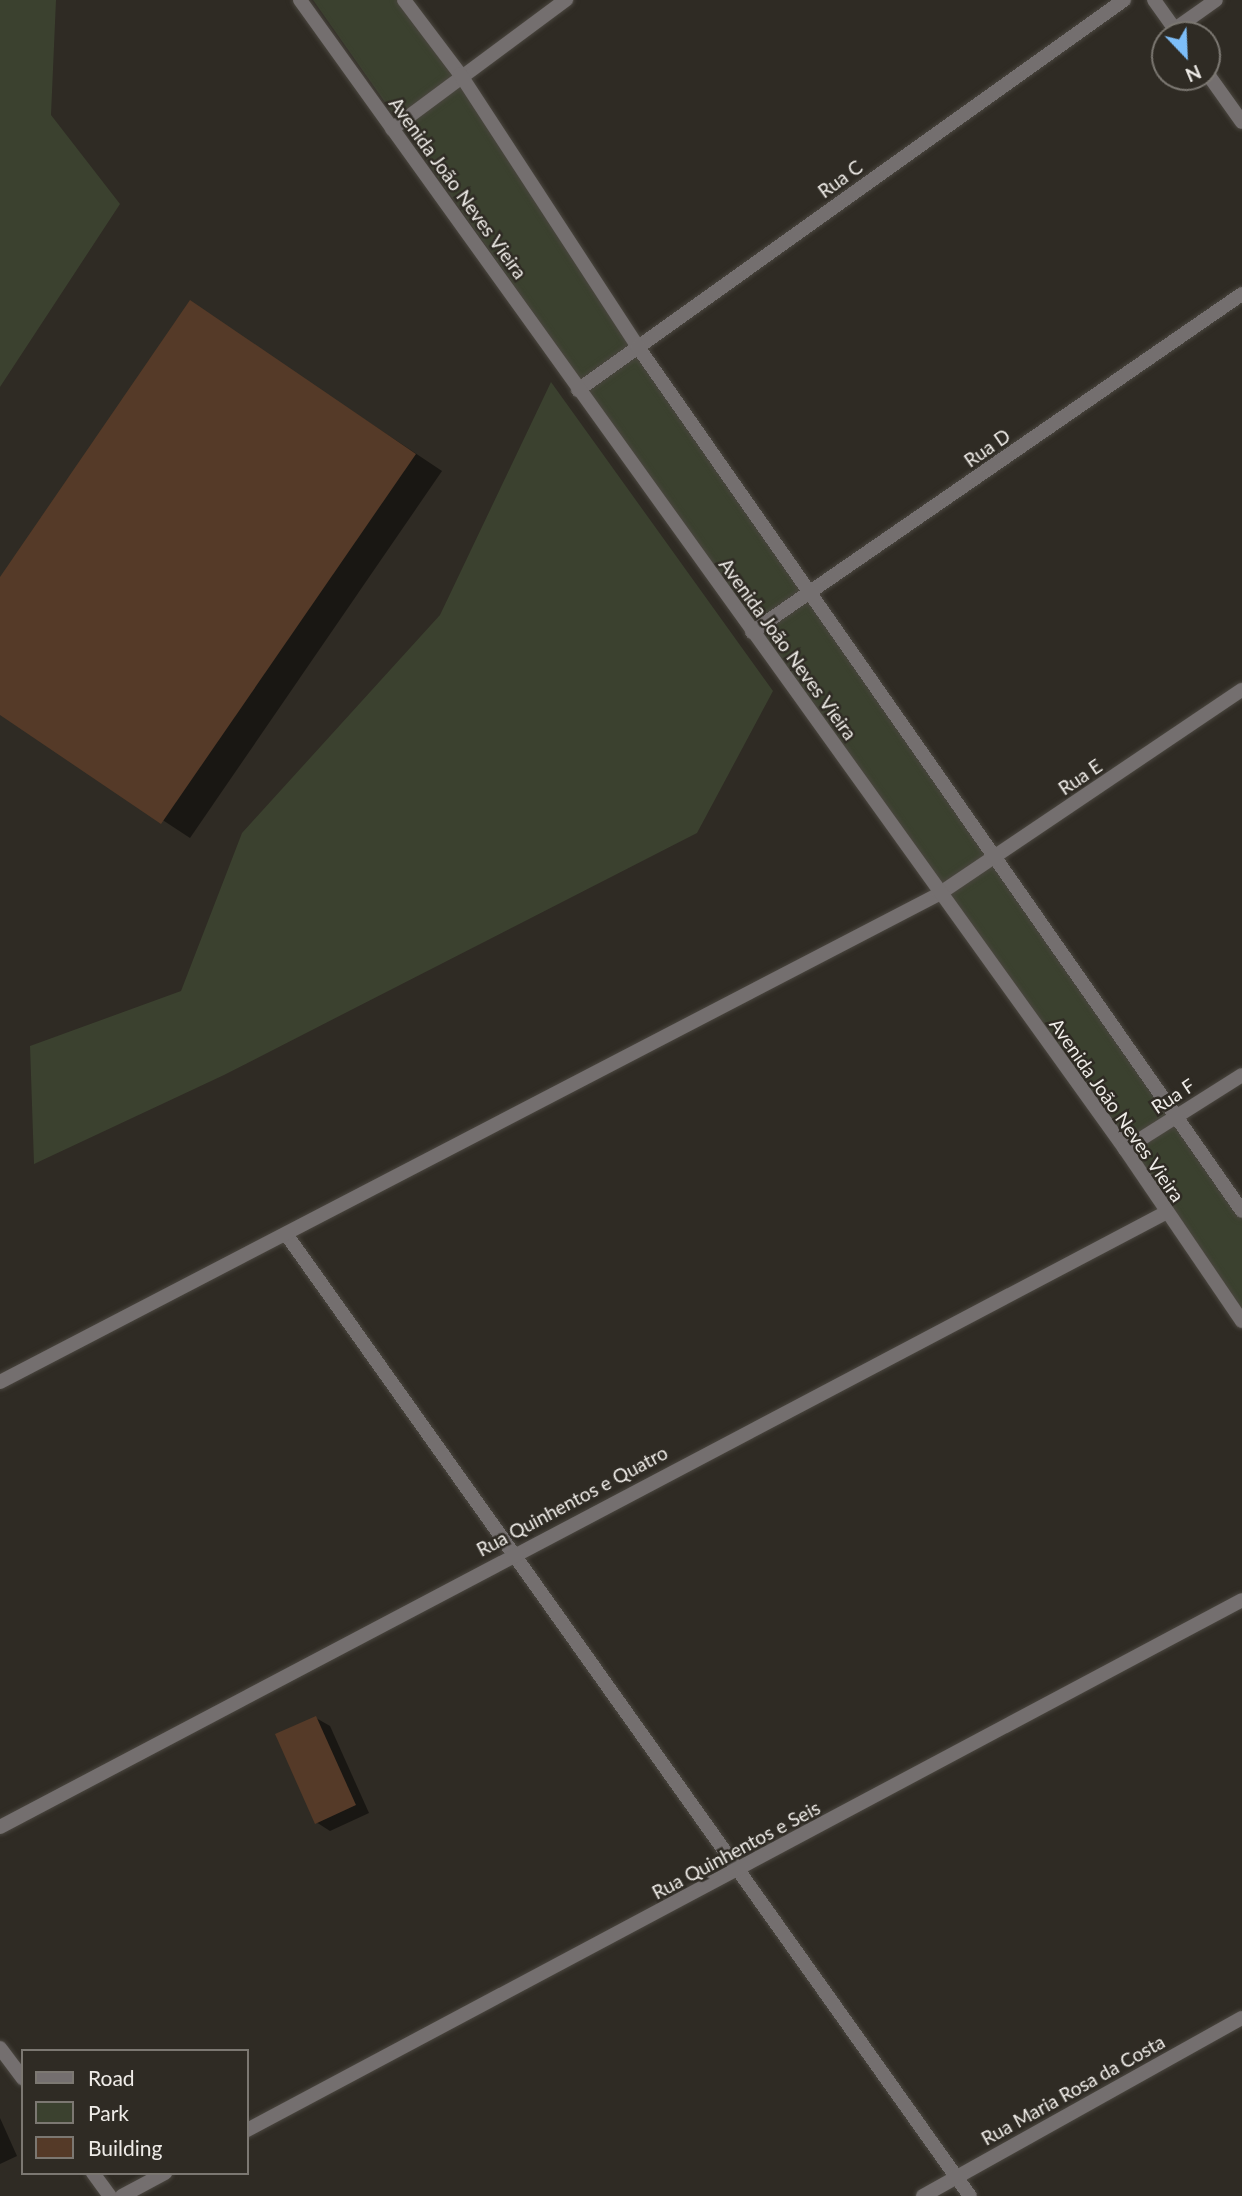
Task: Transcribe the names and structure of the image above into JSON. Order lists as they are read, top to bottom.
{
  "streets": {
    "street": [
      "Rua C",
      "Avenida João Neves Vieira",
      "Rua D",
      "Rua E",
      "Rua F",
      "Rua Quinhentos e Quatro",
      "Rua Quinhentos e Seis",
      "Rua Maria Rosa da Costa"
    ]
  },
  "crossings": [
    ["Rua C", "Avenida João Neves Vieira"],
    ["Avenida João Neves Vieira", "Rua D"],
    ["Avenida João Neves Vieira", "Rua E"],
    ["Avenida João Neves Vieira", "Rua F"],
    ["Avenida João Neves Vieira", "Rua Quinhentos e Quatro"]
  ],
  "legend": ["Road", "Park", "Building"],
  "north": "bottom right"
}
